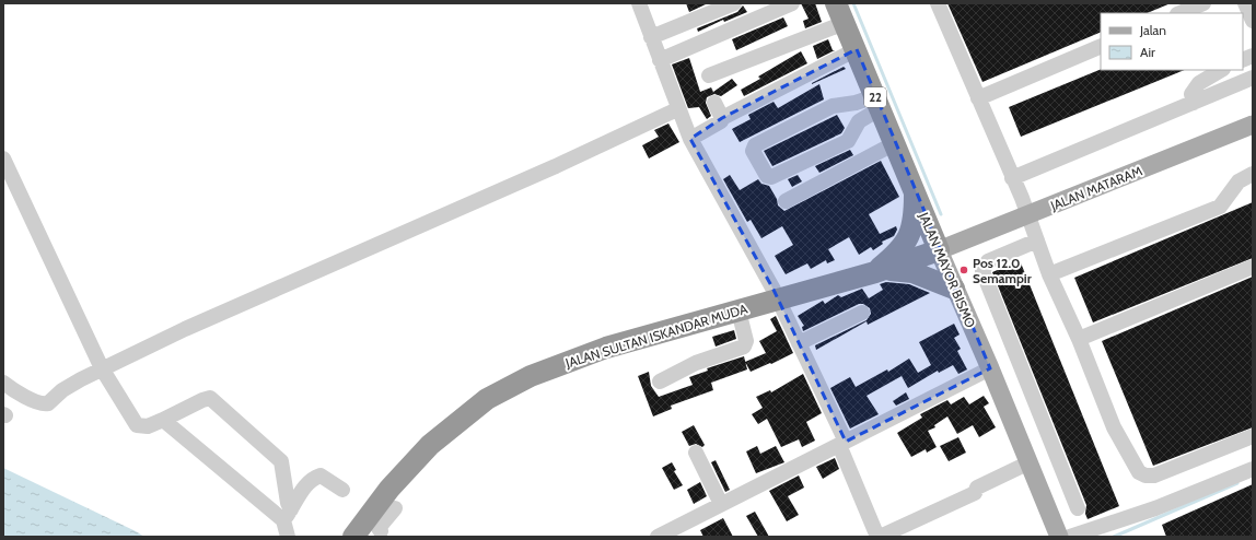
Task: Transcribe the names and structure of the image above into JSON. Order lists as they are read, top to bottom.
{
  "streets": {
    "highway": ["22", "JALAN MAYOR BISMO", "JALAN SULTAN ISKANDAR MUDA"],
    "main road": ["JALAN MATARAM"]
  },
  "crossings": [
    ["22", "JALAN MAYOR BISMO"],
    ["22", "JALAN SULTAN ISKANDAR MUDA"],
    ["JALAN MATARAM", "JALAN MAYOR BISMO"],
    ["JALAN MATARAM", "JALAN SULTAN ISKANDAR MUDA"],
    ["JALAN MAYOR BISMO", "JALAN SULTAN ISKANDAR MUDA"]
  ],
  "places": ["Pos 12.0 Semampir"],
  "legend": ["Jalan", "Air"]
}
